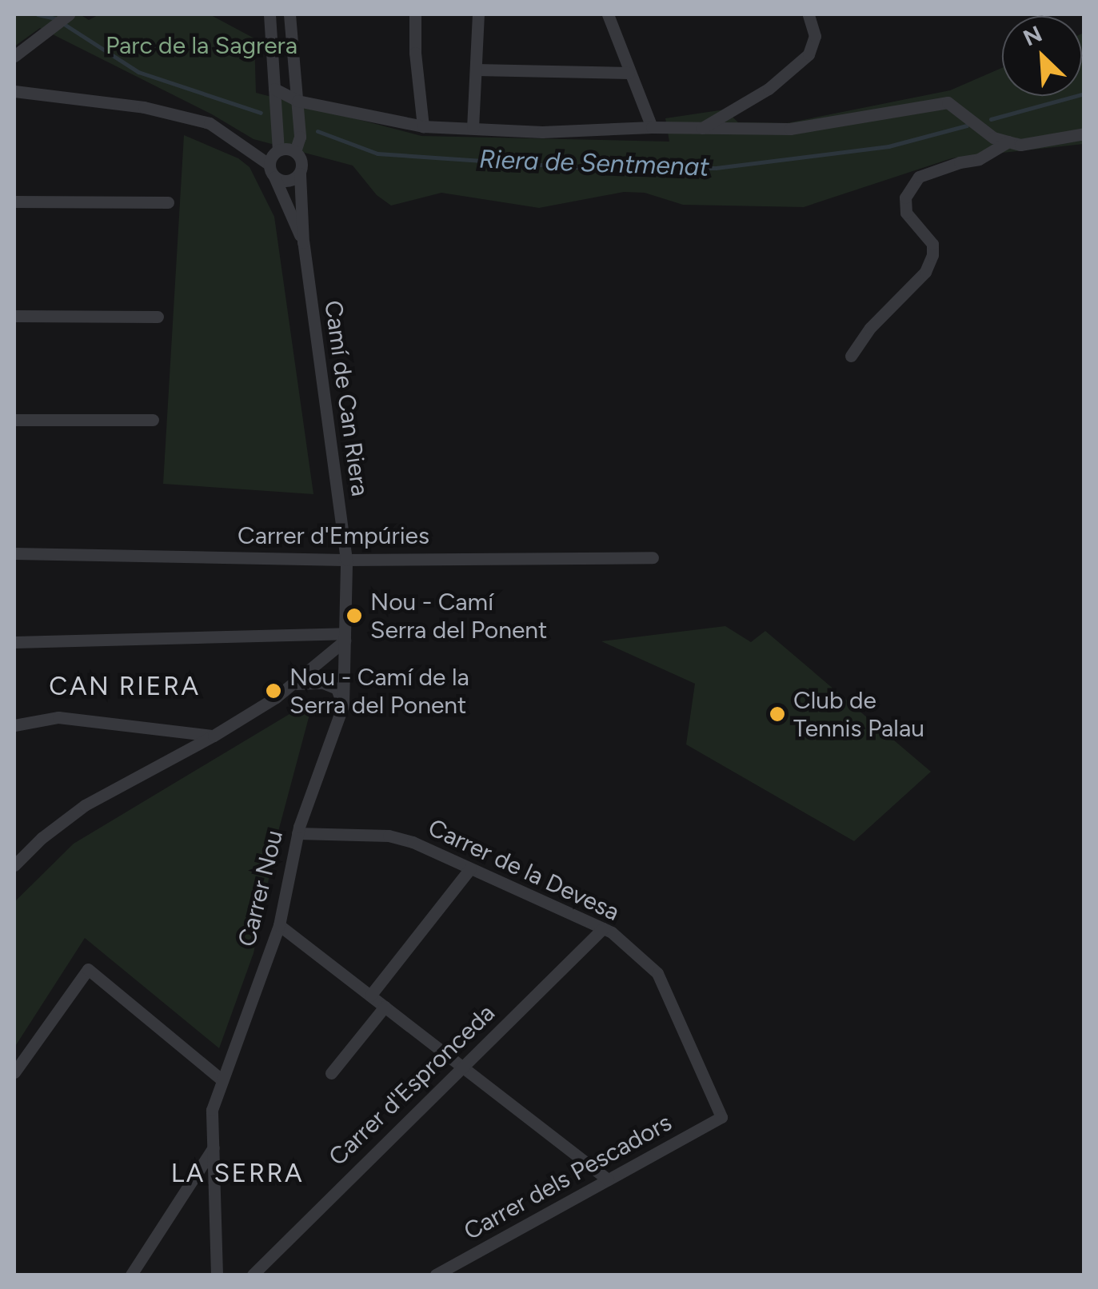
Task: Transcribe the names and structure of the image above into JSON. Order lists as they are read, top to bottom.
{
  "streets": {
    "street": [
      "Camí de Can Riera",
      "Carrer d'Empúries",
      "Carrer de la Devesa",
      "Carrer Nou",
      "Carrer d'Espronceda",
      "Carrer dels Pescadors"
    ]
  },
  "crossings": [
    ["Camí de Can Riera", "Carrer d'Empúries"],
    ["Camí de Can Riera", "Carrer Nou"],
    ["Carrer d'Empúries", "Carrer Nou"],
    ["Carrer de la Devesa", "Carrer Nou"],
    ["Carrer de la Devesa", "Carrer d'Espronceda"],
    ["Carrer de la Devesa", "Carrer dels Pescadors"]
  ],
  "districts": ["CAN RIERA", "LA SERRA"],
  "water": ["Riera de Sentmenat"],
  "parks": ["Parc de la Sagrera"],
  "places": ["Nou - Camí Serra del Ponent", "Nou - Camí de la Serra del Ponent", "Club de Tennis Palau"],
  "north": "top left"
}
